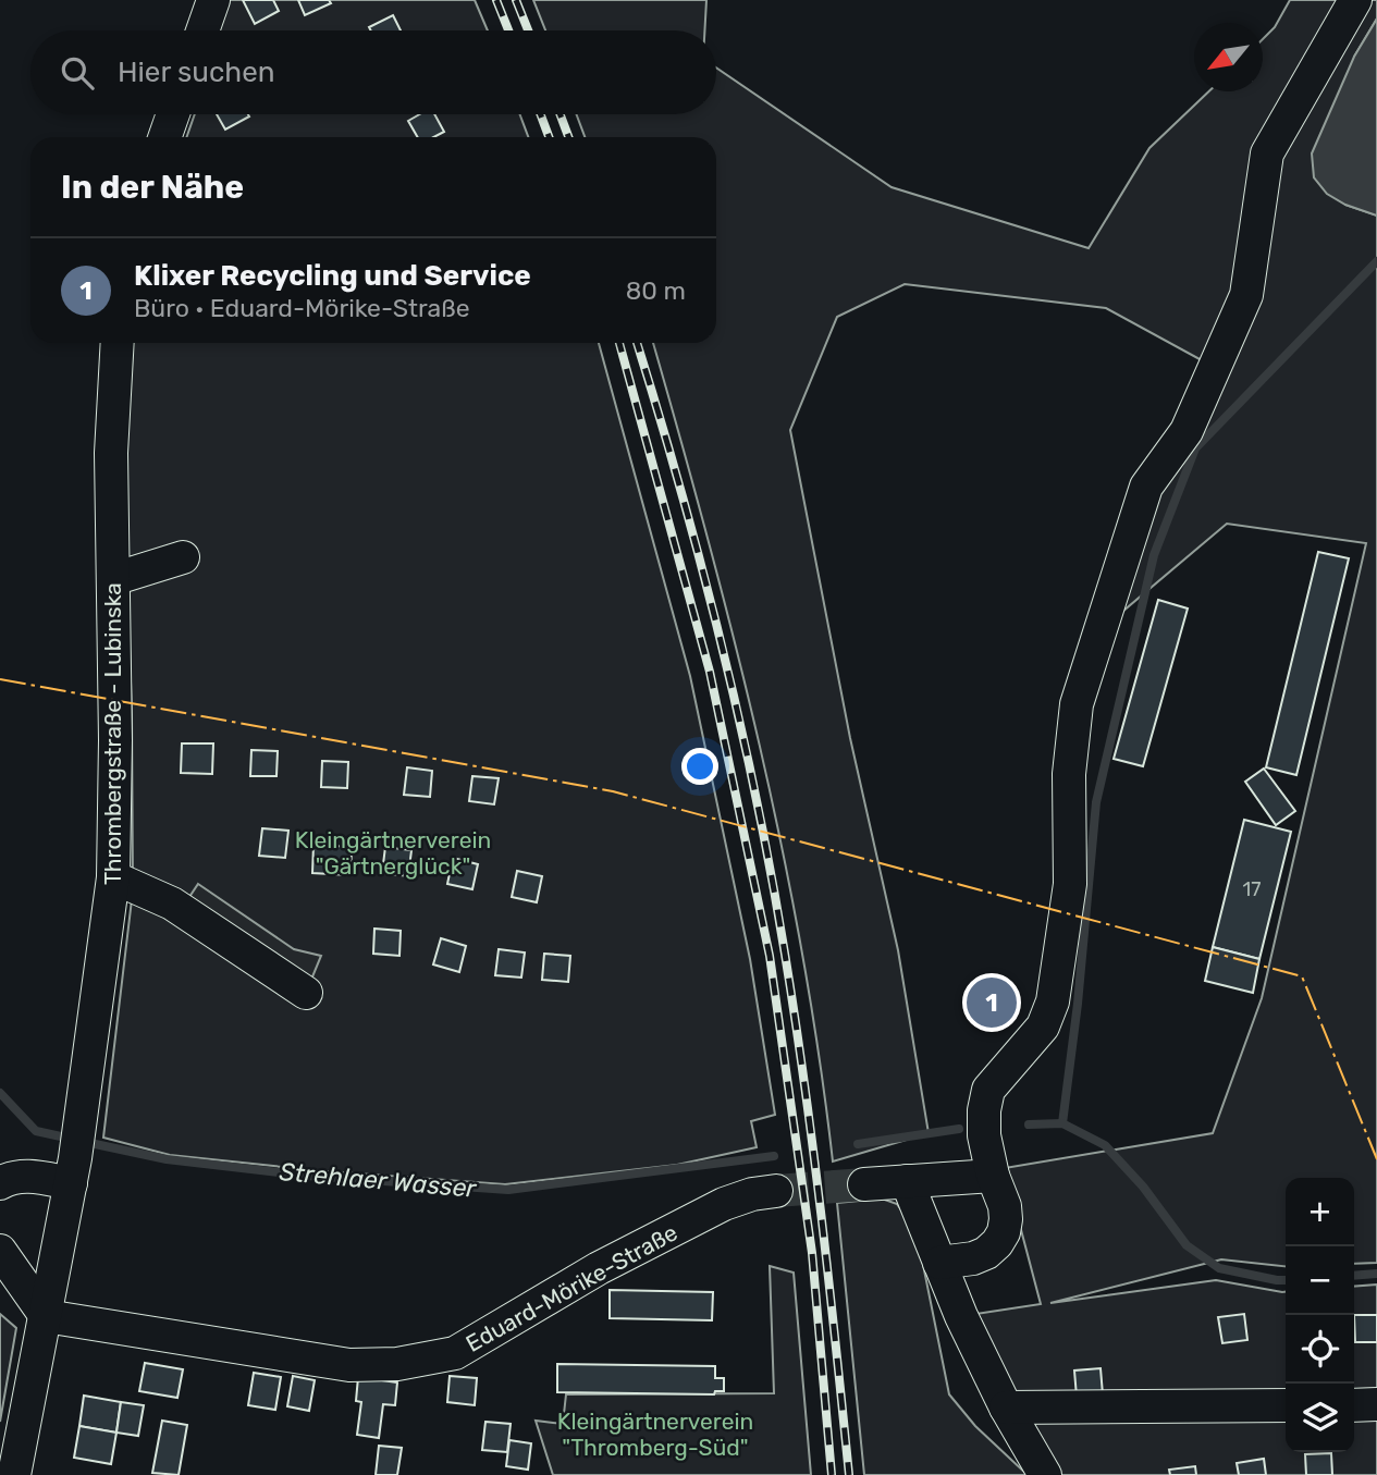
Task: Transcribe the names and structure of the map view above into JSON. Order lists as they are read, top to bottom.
{
  "streets": {
    "street": ["Thrombergstraße - Lubinska", "Eduard-Mörike-Straße"]
  },
  "crossings": [
    ["Thrombergstraße - Lubinska", "Eduard-Mörike-Straße"]
  ],
  "water": ["Strehlaer Wasser"],
  "parks": ["Kleingärtnerverein \"Gärtnerglück\"", "Kleingärtnerverein \"Thromberg-Süd\""],
  "house_numbers": ["17"],
  "north": "bottom left",
  "page": {
    "search": "Hier suchen",
    "heading": "In der Nähe",
    "list": [
      {
        "mark": "1",
        "name": "Klixer Recycling und Service",
        "note": "Büro · Eduard-Mörike-Straße",
        "value": "80 m"
      }
    ],
    "pins": "1",
    "map_buttons": ["+", "−"]
  }
}
